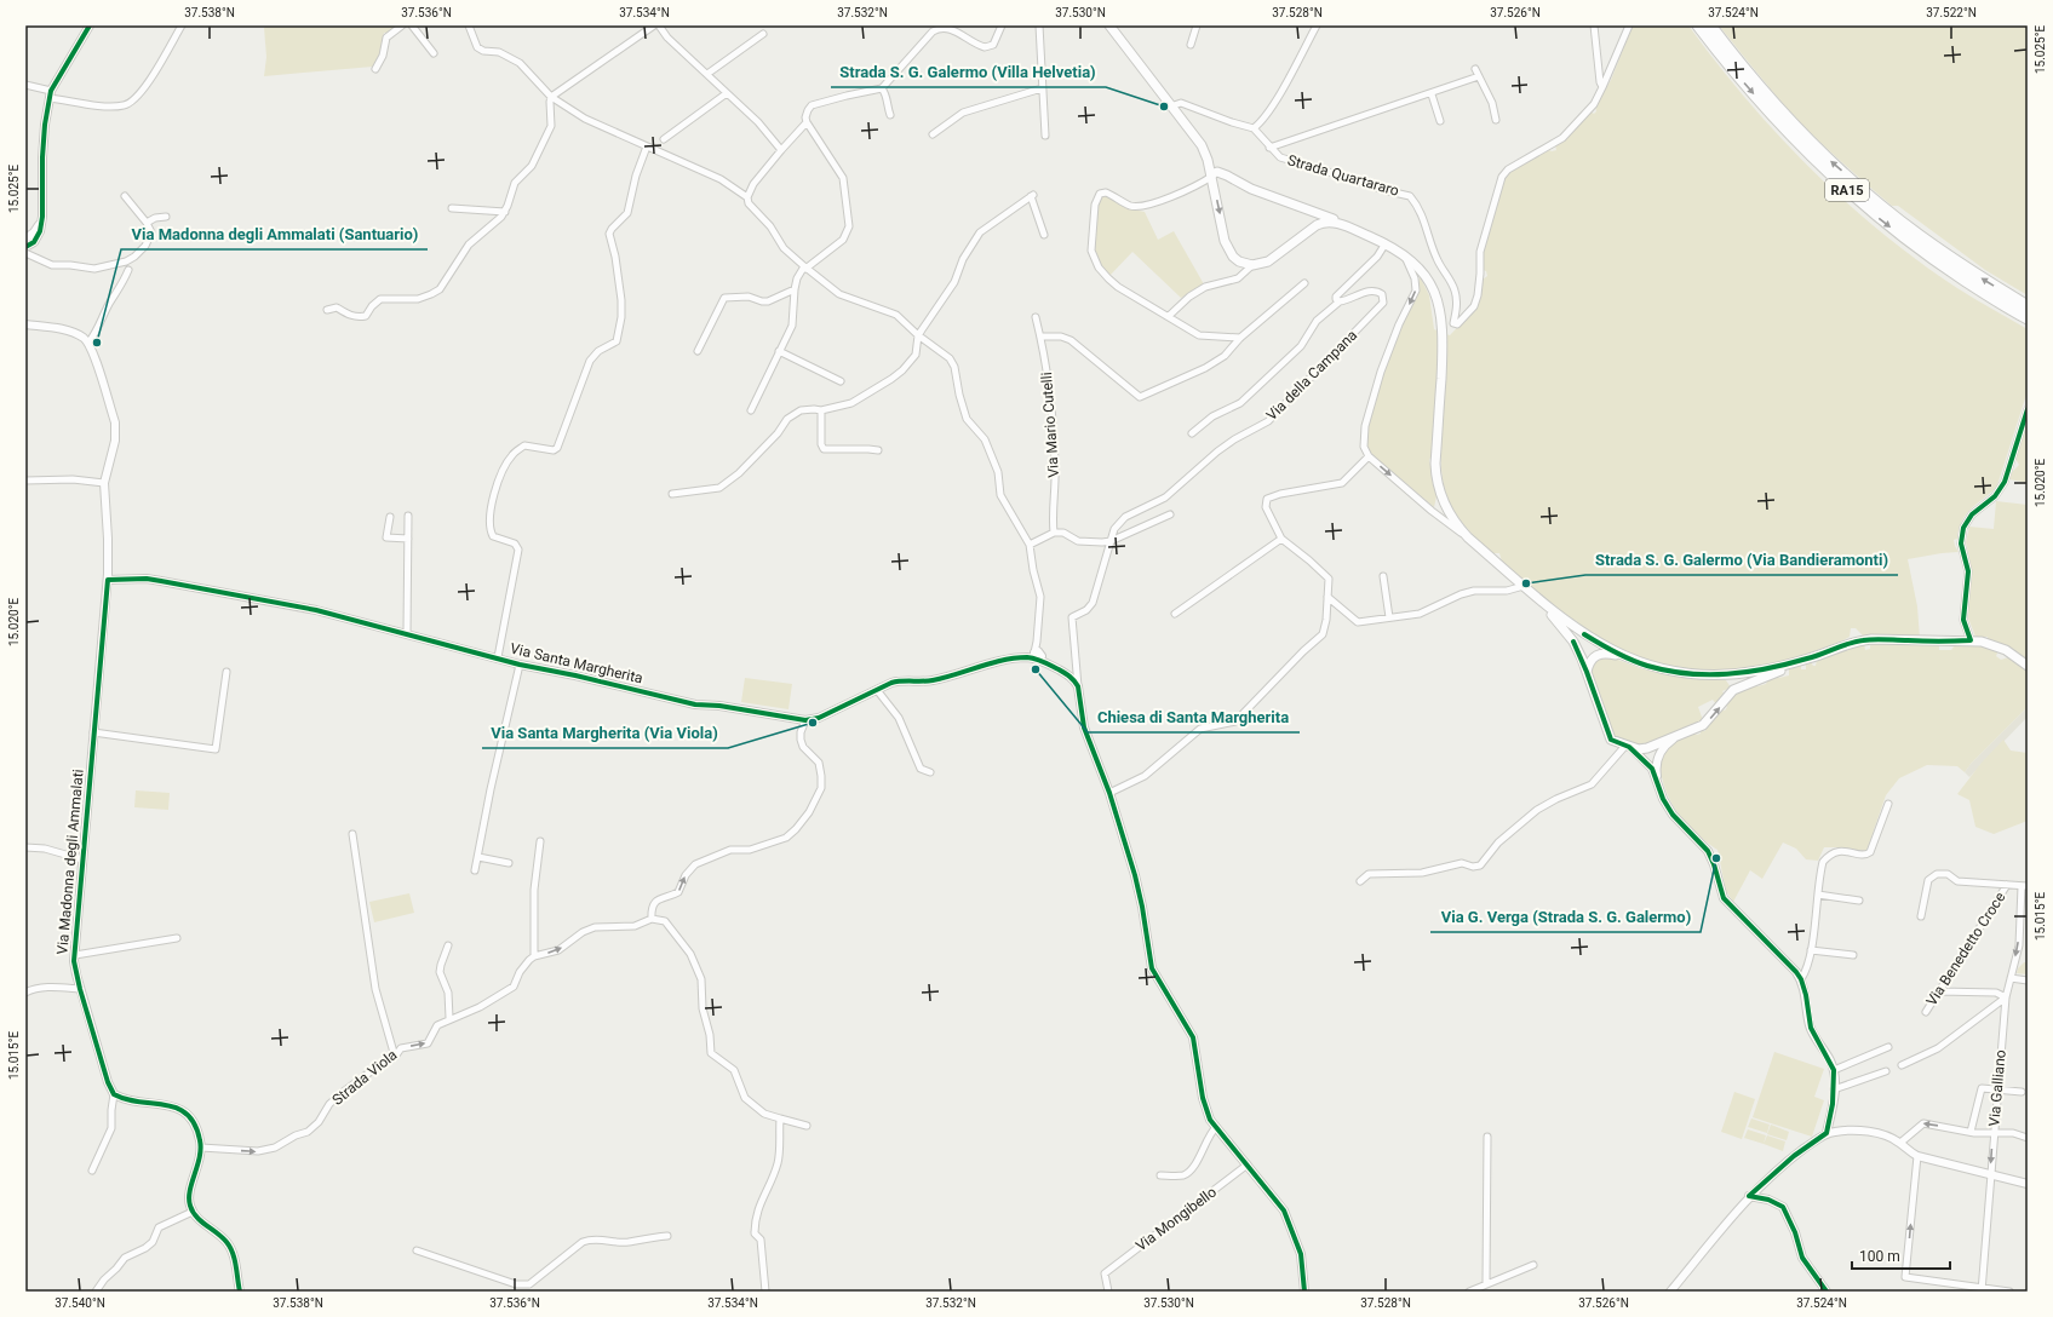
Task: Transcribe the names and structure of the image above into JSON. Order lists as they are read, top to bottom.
{
  "streets": {
    "highway": ["RA15"],
    "street": [
      "Strada Quartararo",
      "Via della Campana",
      "Via Mario Cutelli",
      "Via Santa Margherita",
      "Via Madonna degli Ammalati",
      "Via Benedetto Croce",
      "Strada Viola",
      "Via Galliano",
      "Via Mongibello"
    ]
  },
  "crossings": [
    ["Via Santa Margherita", "Via Madonna degli Ammalati"]
  ],
  "one_way": ["Strada Viola"],
  "places": [
    "Strada S. G. Galermo (Villa Helvetia)",
    "Via Madonna degli Ammalati (Santuario)",
    "Strada S. G. Galermo (Via Bandieramonti)",
    "Chiesa di Santa Margherita",
    "Via Santa Margherita (Via Viola)",
    "Via G. Verga (Strada S. G. Galermo)"
  ],
  "scale_bar": "100 m",
  "coordinates": [
    "37.538°N",
    "37.536°N",
    "37.534°N",
    "37.532°N",
    "37.530°N",
    "37.528°N",
    "37.526°N",
    "37.524°N",
    "37.522°N",
    "15.025°E",
    "15.020°E",
    "15.015°E",
    "37.540°N"
  ]
}
